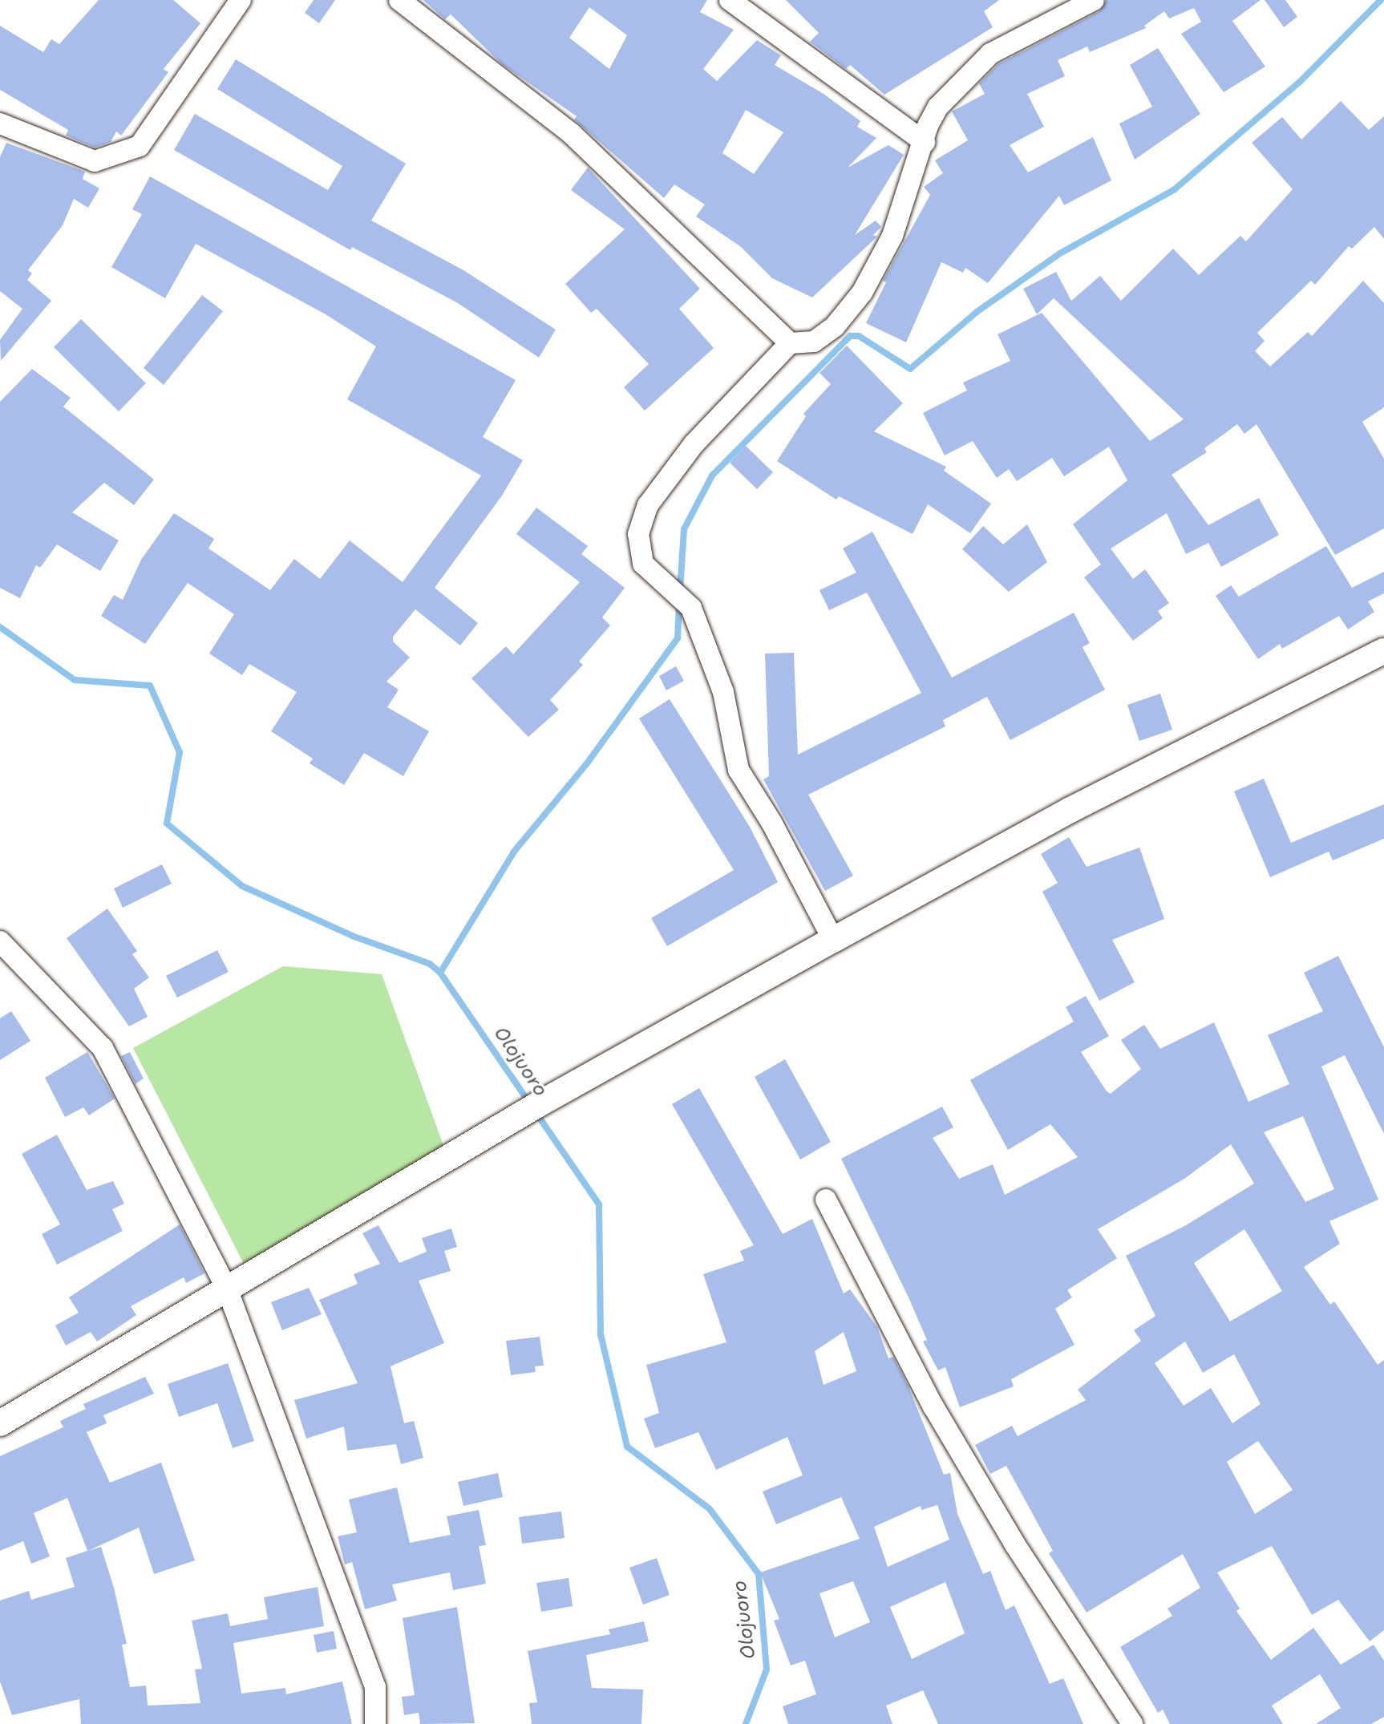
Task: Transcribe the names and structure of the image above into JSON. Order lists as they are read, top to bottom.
{
  "water": ["Olojuoro"]
}
